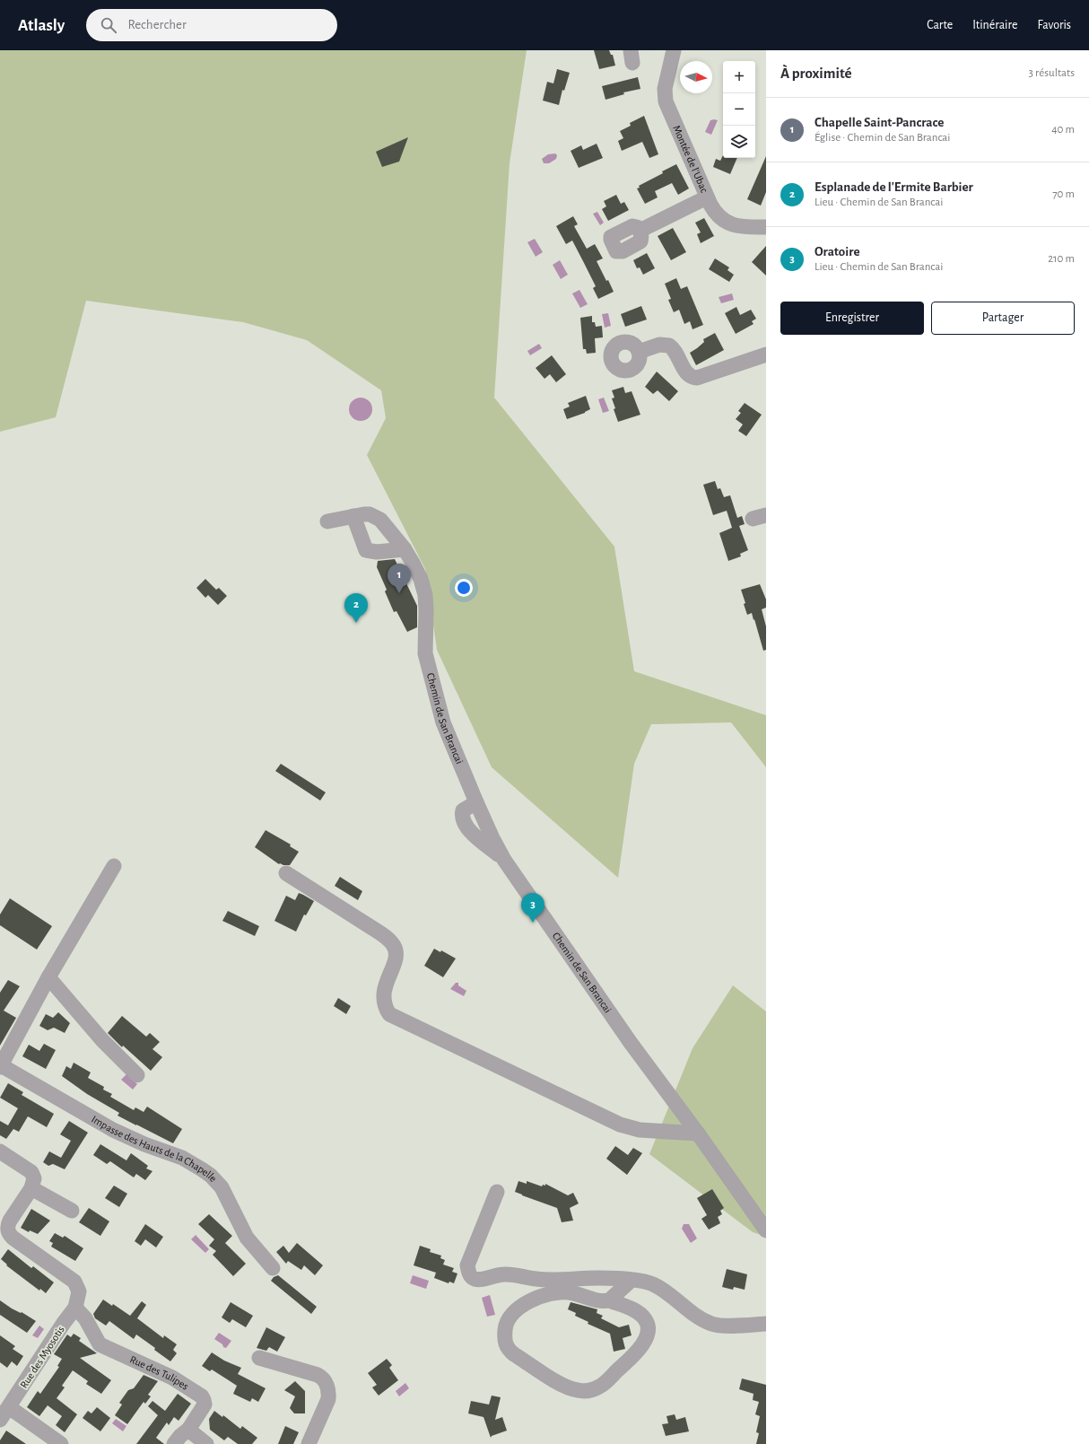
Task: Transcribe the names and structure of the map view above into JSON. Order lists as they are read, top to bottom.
{
  "streets": {
    "street": [
      "Montée de l'Ubac",
      "Chemin de San Brancai",
      "Impasse des Hauts de la Chapelle",
      "Rue des Myosotis",
      "Rue des Tulipes"
    ]
  },
  "crossings": [
    ["Rue des Myosotis", "Rue des Tulipes"]
  ],
  "north": "right",
  "page": {
    "header": "Atlasly",
    "search": "Rechercher",
    "nav": ["Carte", "Itinéraire", "Favoris"],
    "heading": ["À proximité", "3 résultats"],
    "map_buttons": ["+", "−"],
    "list": [
      {
        "mark": "1",
        "name": "Chapelle Saint-Pancrace",
        "note": "Église · Chemin de San Brancai",
        "value": "40 m"
      },
      {
        "mark": "2",
        "name": "Esplanade de l'Ermite Barbier",
        "note": "Lieu · Chemin de San Brancai",
        "value": "70 m"
      },
      {
        "mark": "3",
        "name": "Oratoire",
        "note": "Lieu · Chemin de San Brancai",
        "value": "210 m"
      }
    ],
    "buttons": ["Enregistrer", "Partager"],
    "pins": ["1", "2", "3"]
  }
}
